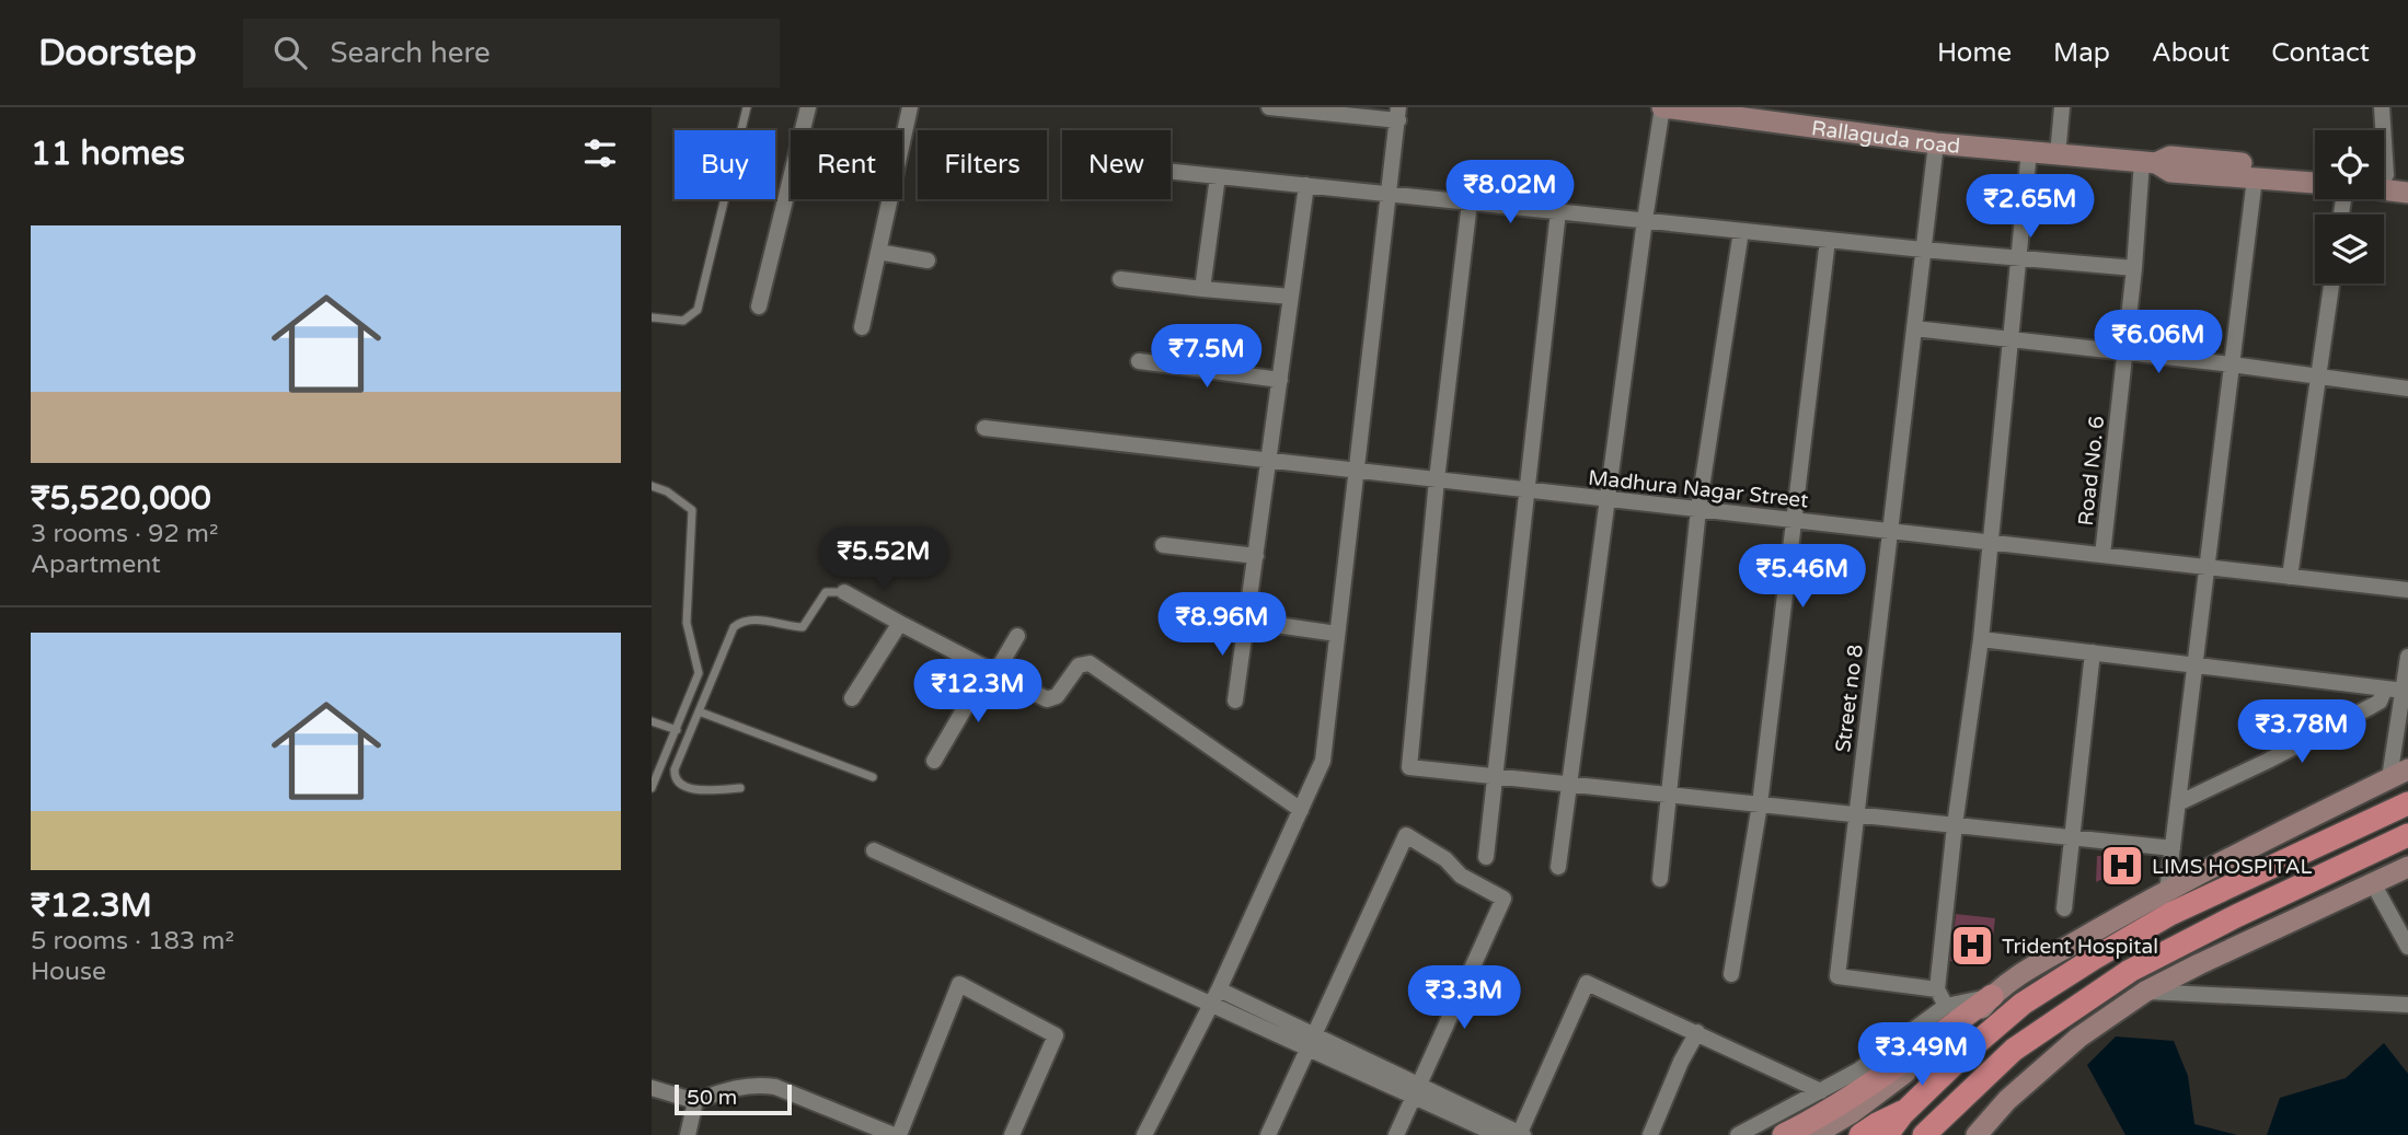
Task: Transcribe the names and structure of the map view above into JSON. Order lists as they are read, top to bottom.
{
  "streets": {
    "main road": ["Rallaguda road"],
    "street": ["Road No. 6", "Madhura Nagar Street", "Street no 8"]
  },
  "crossings": [
    ["Rallaguda road", "Road No. 6"],
    ["Rallaguda road", "Street no 8"],
    ["Road No. 6", "Madhura Nagar Street"],
    ["Madhura Nagar Street", "Street no 8"]
  ],
  "places": {
    "hospital": ["LIMS HOSPITAL", "Trident Hospital"]
  },
  "scale_bar": "50 m",
  "page": {
    "header": "Doorstep",
    "search": "Search here",
    "nav": [
      "Home",
      "Map",
      "About",
      "Contact"
    ],
    "heading": "11 homes",
    "chip": [
      "Buy",
      "Rent",
      "Filters",
      "New"
    ],
    "price": [
      "₹8.02M",
      "₹2.65M",
      "₹6.06M",
      "₹7.5M",
      "₹5.52M",
      "₹5.46M",
      "₹8.96M",
      "₹12.3M",
      "₹3.78M",
      "₹3.3M",
      "₹3.49M"
    ],
    "list": [
      {
        "name": "₹5,520,000",
        "note": "3 rooms · 92 m² · Apartment"
      },
      {
        "name": "₹12.3M",
        "note": "5 rooms · 183 m² · House"
      }
    ],
    "scale": "50 m"
  }
}
